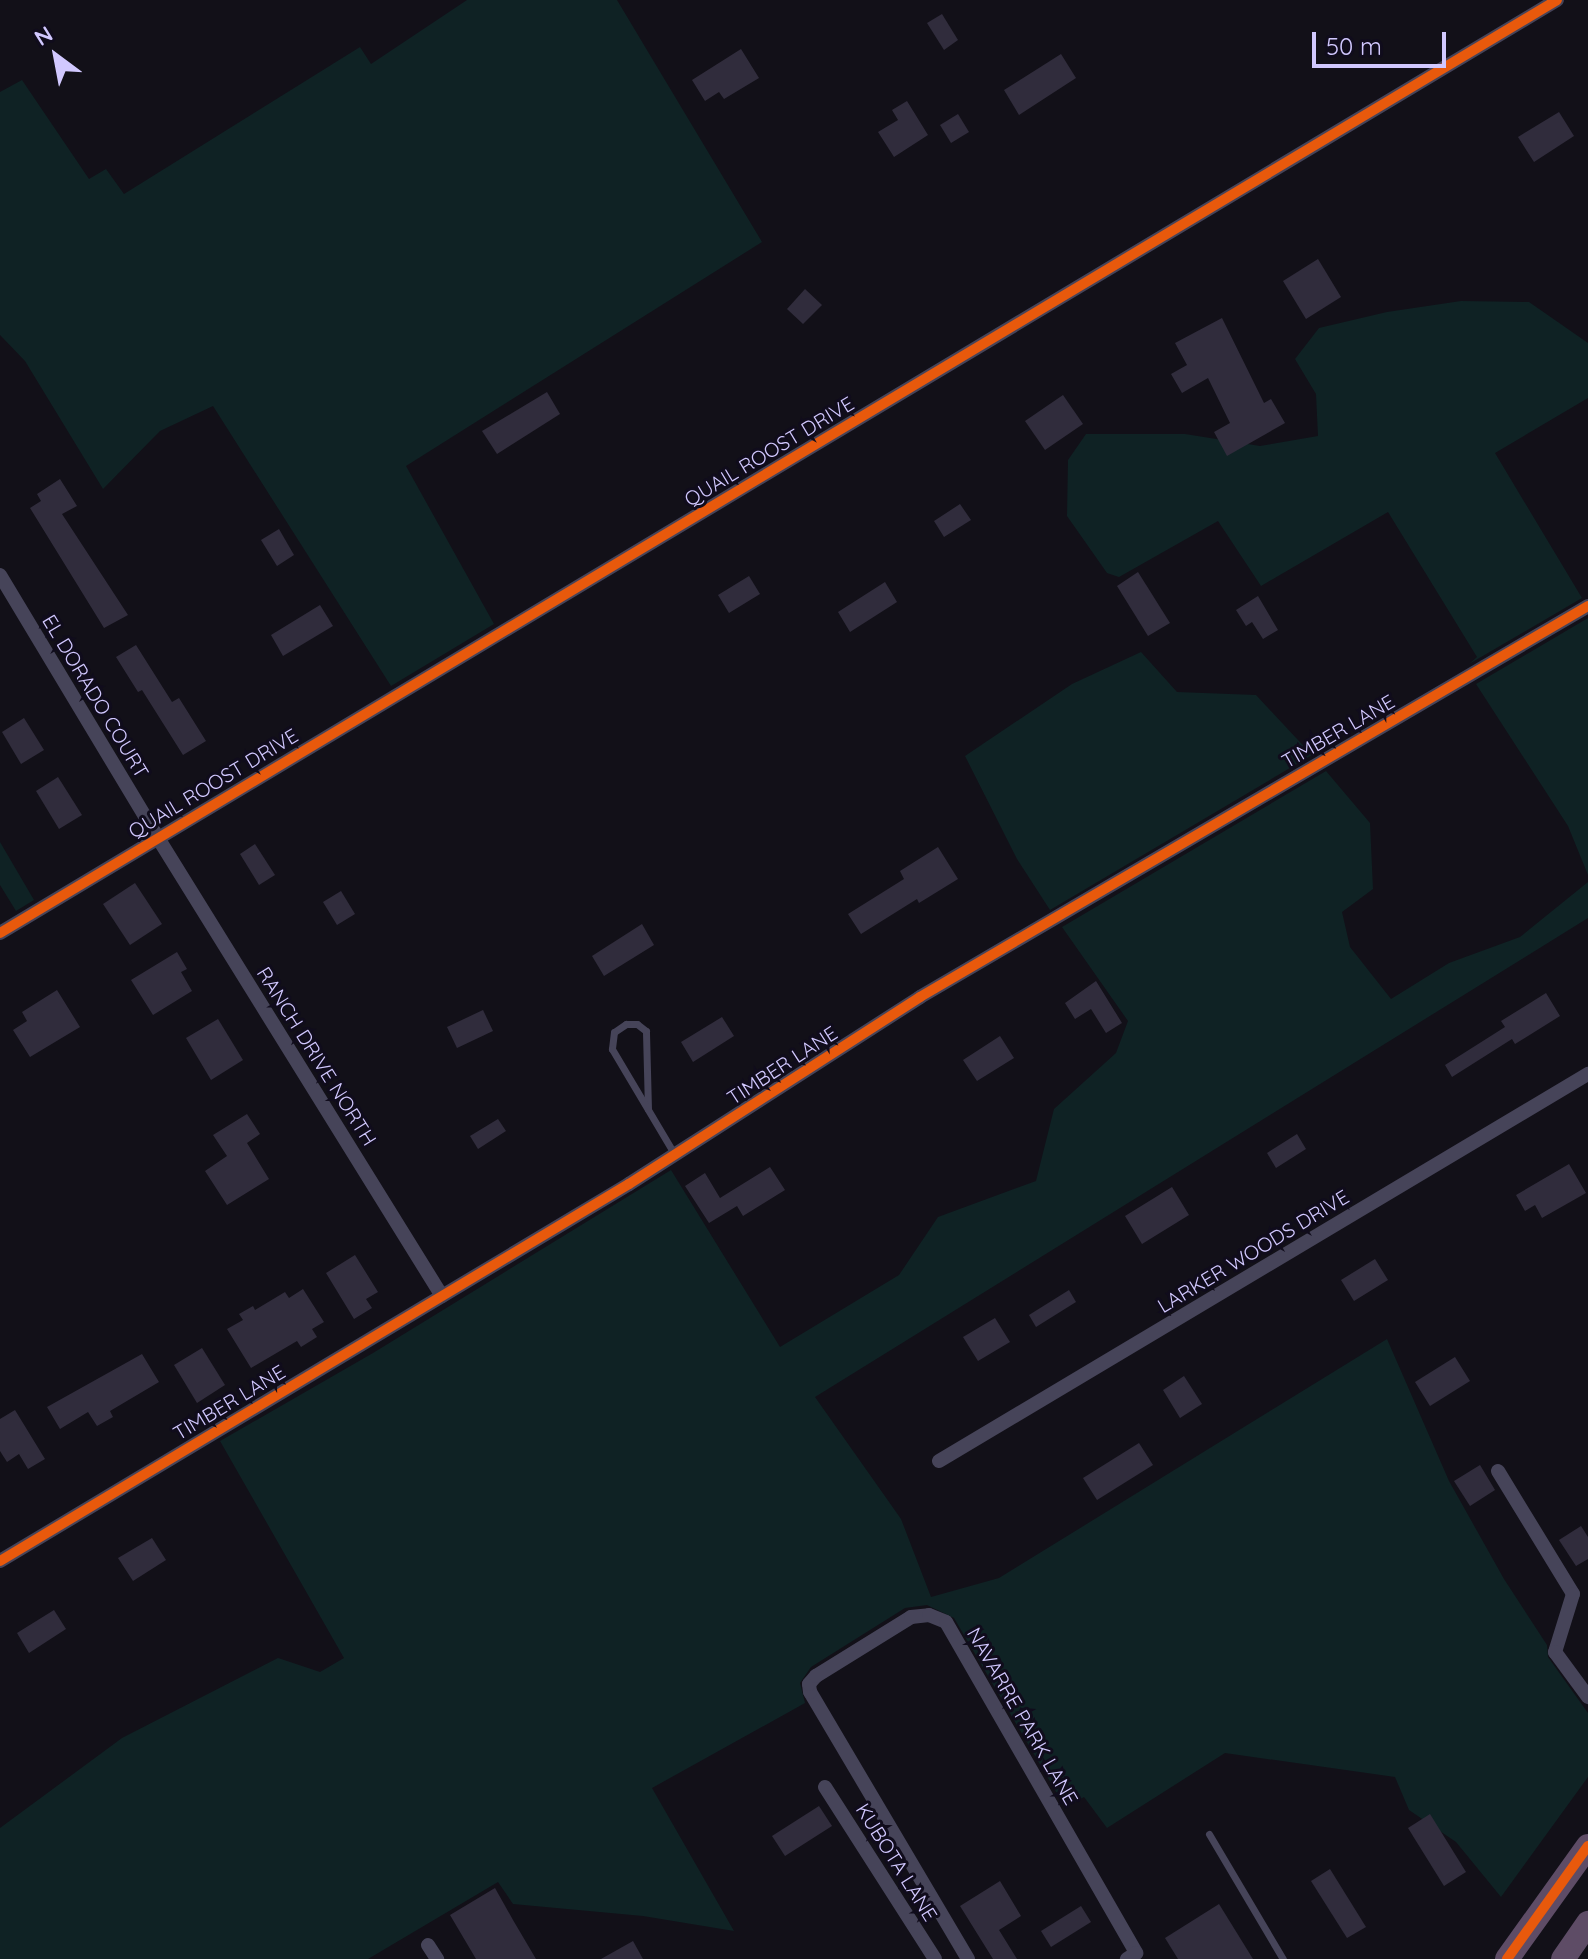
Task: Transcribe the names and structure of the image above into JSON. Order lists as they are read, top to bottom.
{
  "streets": {
    "street": [
      "QUAIL ROOST DRIVE",
      "EL DORADO COURT",
      "TIMBER LANE",
      "RANCH DRIVE NORTH",
      "LARKER WOODS DRIVE",
      "NAVARRE PARK LANE",
      "KUBOTA LANE"
    ]
  },
  "crossings": [
    ["QUAIL ROOST DRIVE", "EL DORADO COURT"],
    ["QUAIL ROOST DRIVE", "RANCH DRIVE NORTH"],
    ["EL DORADO COURT", "RANCH DRIVE NORTH"],
    ["TIMBER LANE", "RANCH DRIVE NORTH"]
  ],
  "scale_bar": "50 m",
  "north": "top left"
}
